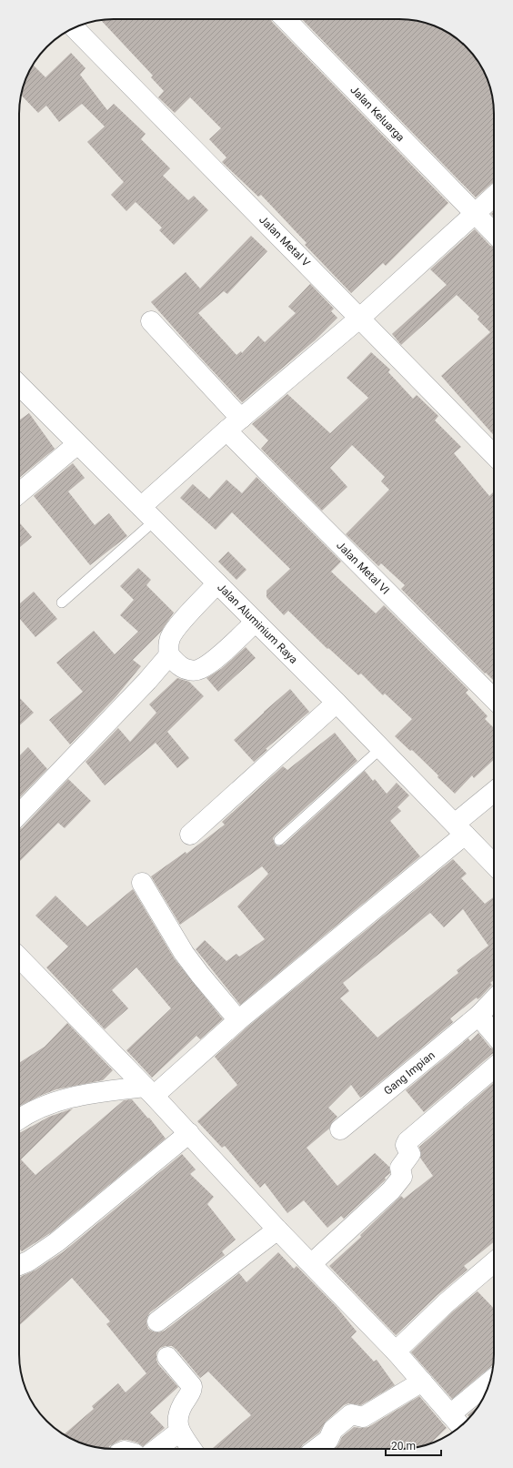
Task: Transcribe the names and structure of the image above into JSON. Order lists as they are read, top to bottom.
{
  "streets": {
    "street": [
      "Jalan Keluarga",
      "Jalan Metal V",
      "Jalan Metal VI",
      "Jalan Aluminium Raya",
      "Gang Impian"
    ]
  },
  "scale_bar": "20 m"
}
